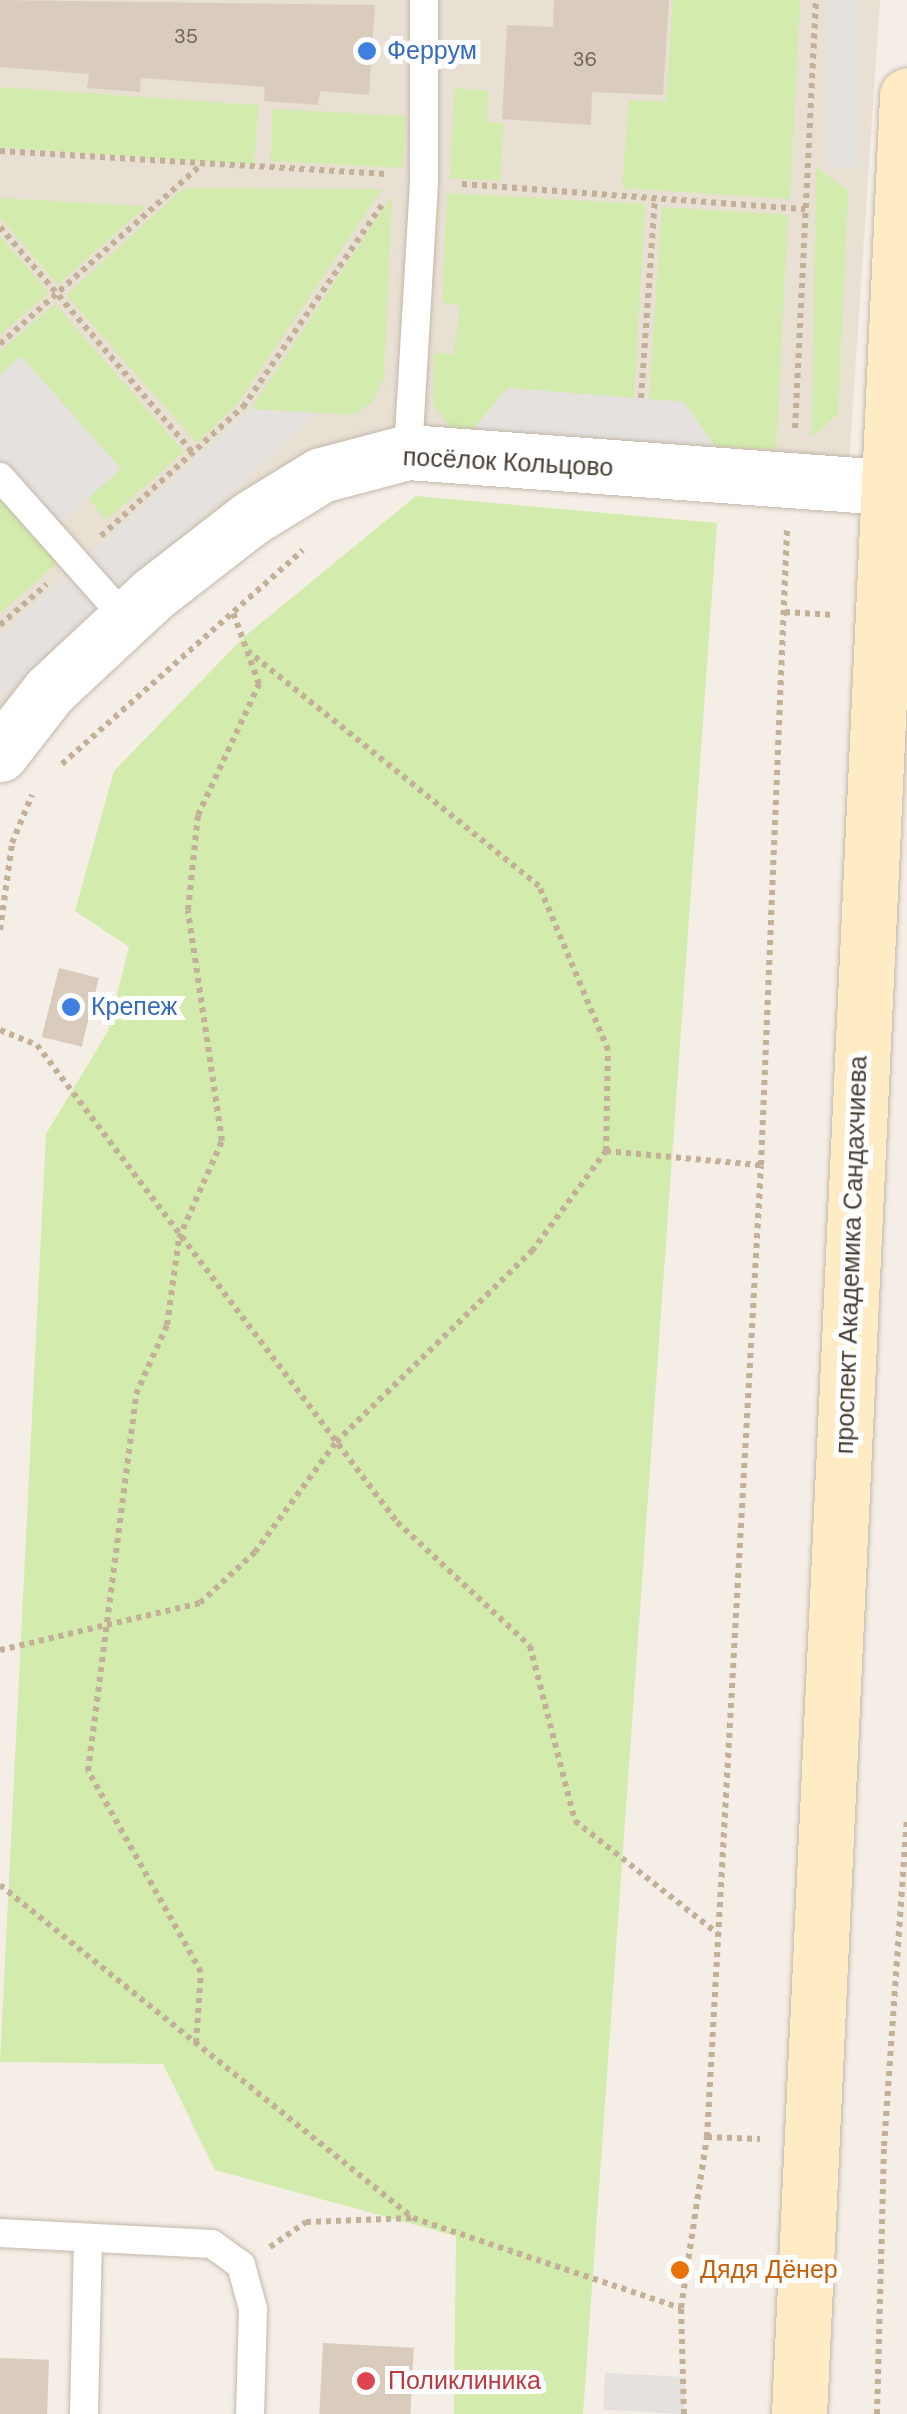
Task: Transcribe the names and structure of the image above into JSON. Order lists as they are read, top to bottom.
{
  "streets": {
    "main road": ["проспект Академика Сандахчиева"],
    "street": ["посёлок Кольцово"]
  },
  "crossings": [
    ["посёлок Кольцово", "проспект Академика Сандахчиева"]
  ],
  "places": [
    "Феррум",
    "Крепеж",
    "Дядя Дёнер",
    "Поликлиника"
  ],
  "house_numbers": ["35", "36"]
}
